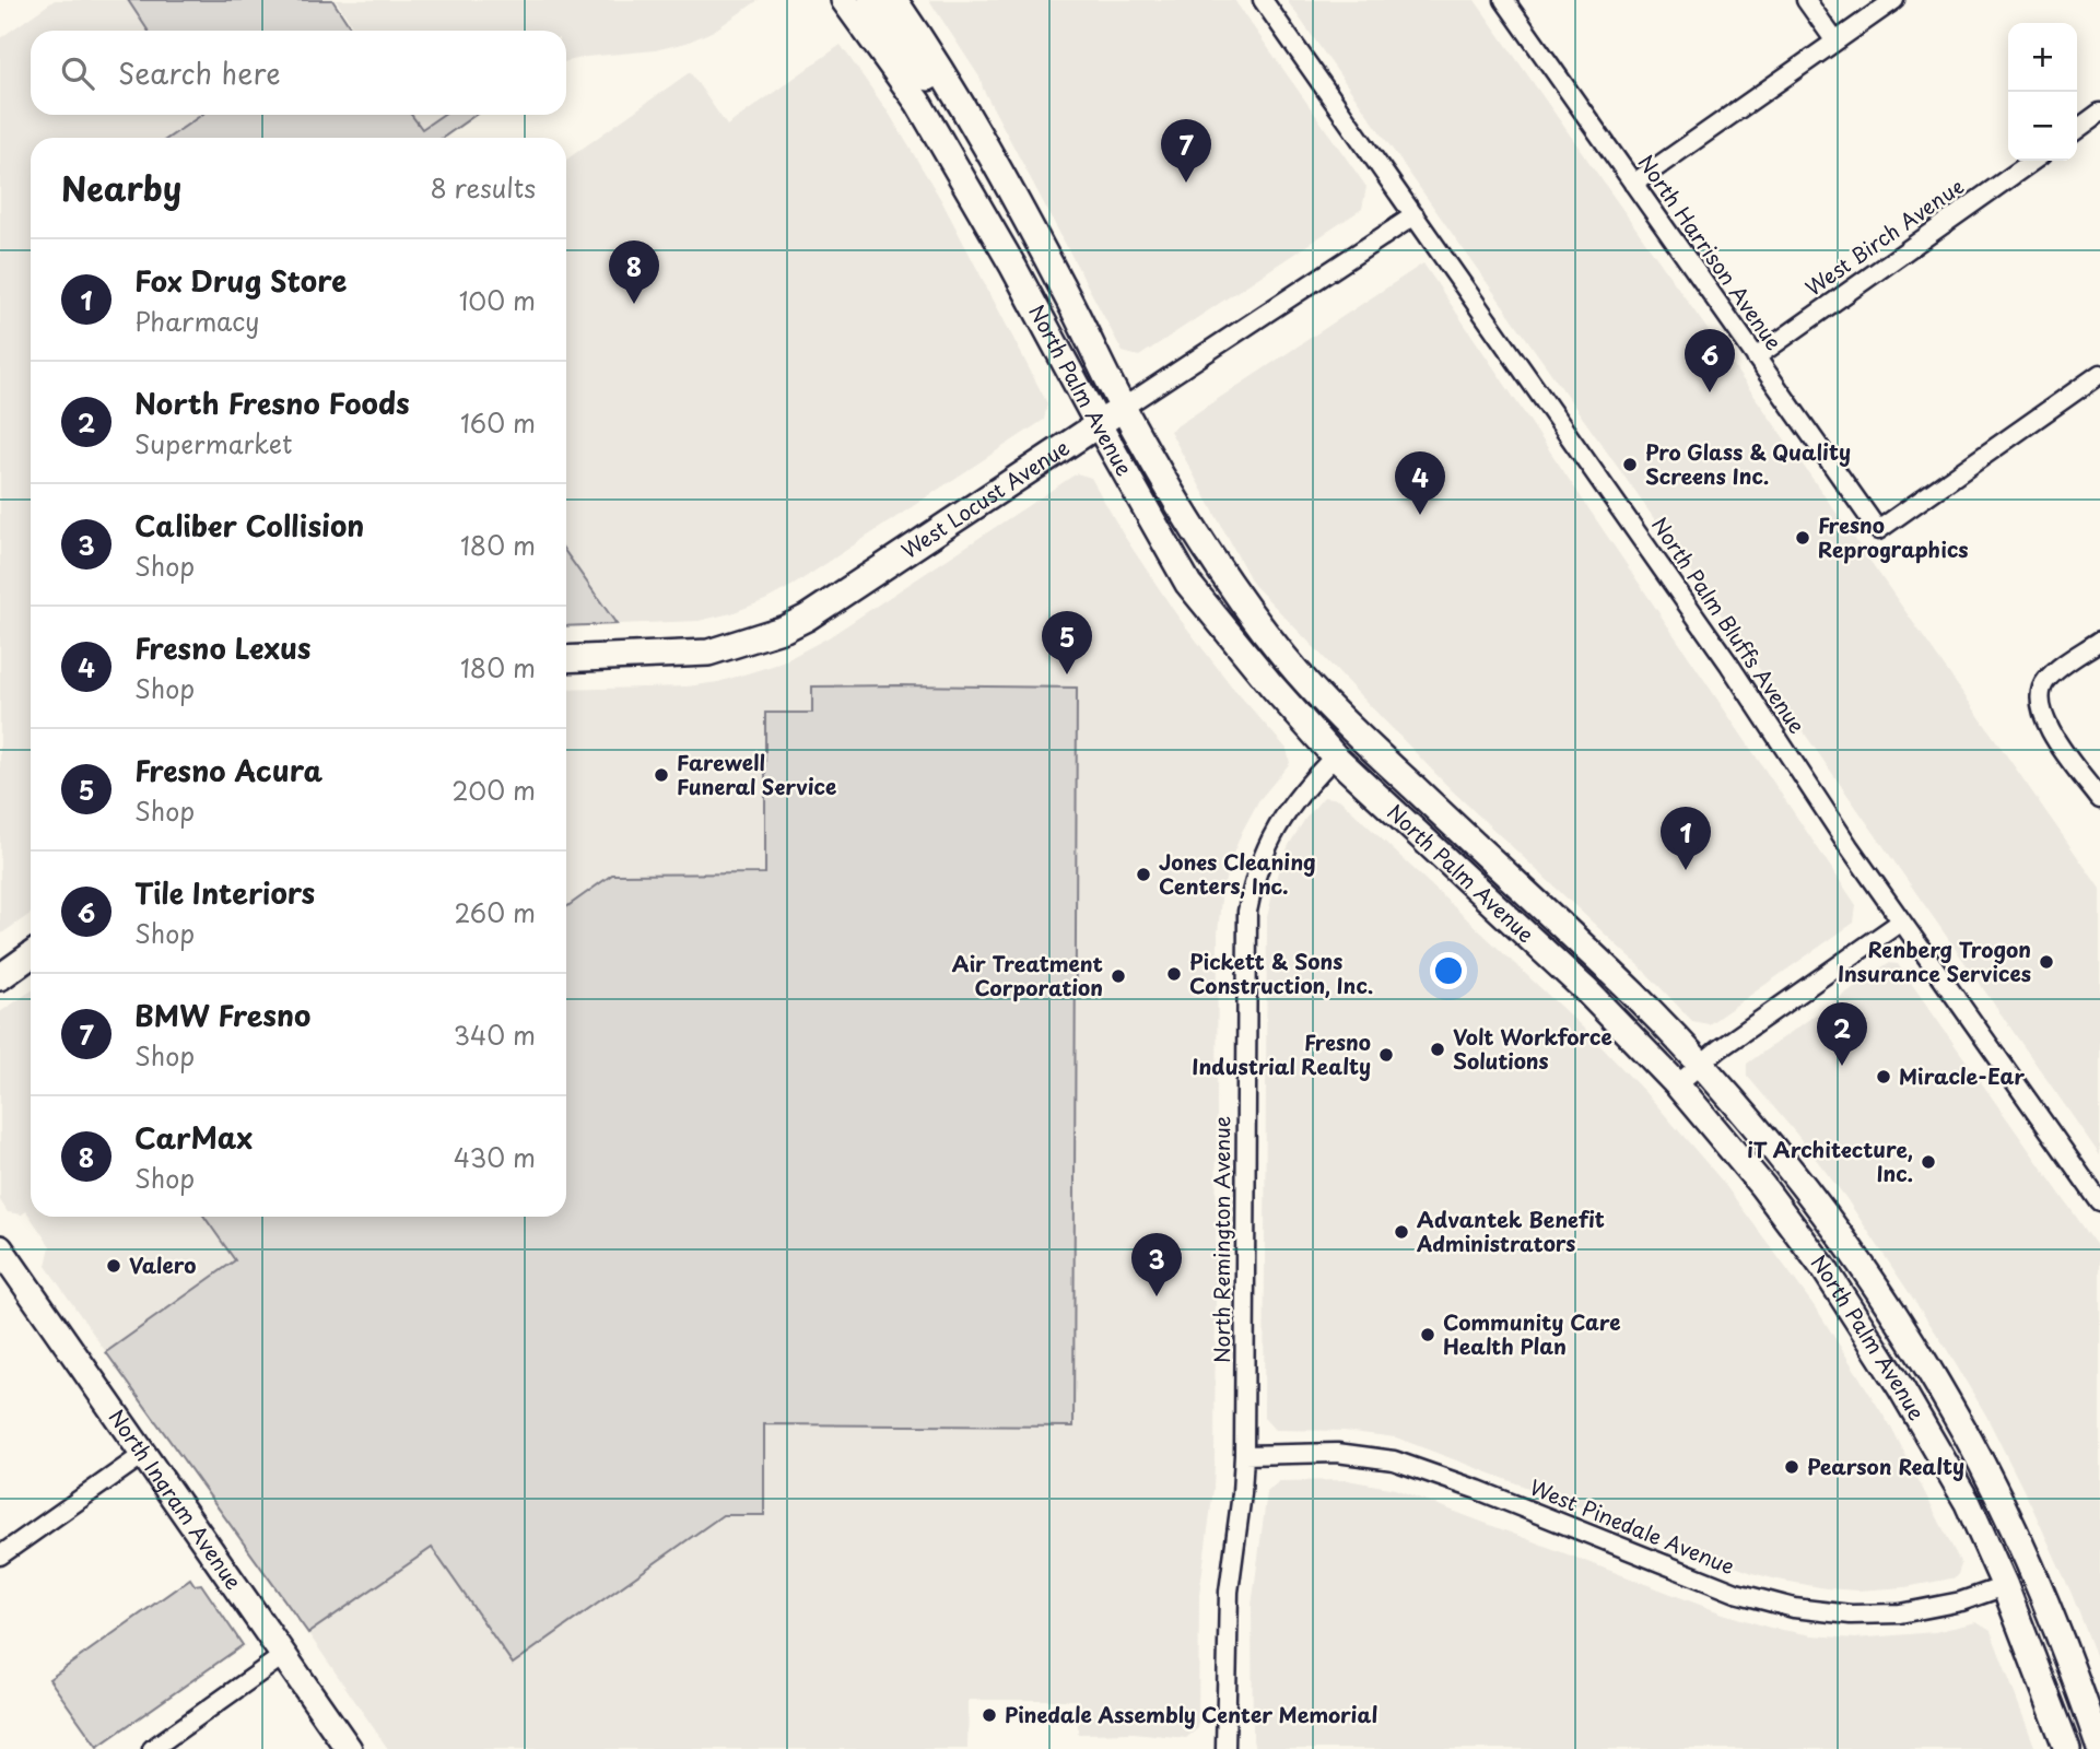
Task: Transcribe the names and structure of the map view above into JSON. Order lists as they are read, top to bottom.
{
  "streets": {
    "main road": ["North Palm Avenue", "West Locust Avenue", "North Ingram Avenue"],
    "street": [
      "West Birch Avenue",
      "North Harrison Avenue",
      "North Palm Bluffs Avenue",
      "North Remington Avenue",
      "West Pinedale Avenue"
    ]
  },
  "crossings": [
    ["West Birch Avenue", "North Harrison Avenue"],
    ["North Palm Avenue", "West Locust Avenue"],
    ["North Palm Avenue", "North Remington Avenue"],
    ["North Palm Avenue", "West Pinedale Avenue"],
    ["West Locust Avenue", "North Palm Bluffs Avenue"],
    ["North Remington Avenue", "West Pinedale Avenue"]
  ],
  "places": [
    "Pro Glass & Quality Screens Inc.",
    "Fresno Reprographics",
    "Farewell Funeral Service",
    "Jones Cleaning Centers, Inc.",
    "Renberg Trogon Insurance Services",
    "Pickett & Sons Construction, Inc.",
    "Air Treatment Corporation",
    "Volt Workforce Solutions",
    "Fresno Industrial Realty",
    "Miracle-Ear",
    "iT Architecture, Inc.",
    "Advantek Benefit Administrators",
    "Valero",
    "Community Care Health Plan",
    "Pearson Realty",
    "Pinedale Assembly Center Memorial"
  ],
  "page": {
    "map_buttons": ["+", "−"],
    "search": "Search here",
    "pins": [
      "7",
      "8",
      "6",
      "4",
      "5",
      "1",
      "2",
      "3"
    ],
    "heading": ["Nearby", "8 results"],
    "list": [
      {
        "mark": "1",
        "name": "Fox Drug Store",
        "note": "Pharmacy",
        "value": "100 m"
      },
      {
        "mark": "2",
        "name": "North Fresno Foods",
        "note": "Supermarket",
        "value": "160 m"
      },
      {
        "mark": "3",
        "name": "Caliber Collision",
        "note": "Shop",
        "value": "180 m"
      },
      {
        "mark": "4",
        "name": "Fresno Lexus",
        "note": "Shop",
        "value": "180 m"
      },
      {
        "mark": "5",
        "name": "Fresno Acura",
        "note": "Shop",
        "value": "200 m"
      },
      {
        "mark": "6",
        "name": "Tile Interiors",
        "note": "Shop",
        "value": "260 m"
      },
      {
        "mark": "7",
        "name": "BMW Fresno",
        "note": "Shop",
        "value": "340 m"
      },
      {
        "mark": "8",
        "name": "CarMax",
        "note": "Shop",
        "value": "430 m"
      }
    ]
  }
}
